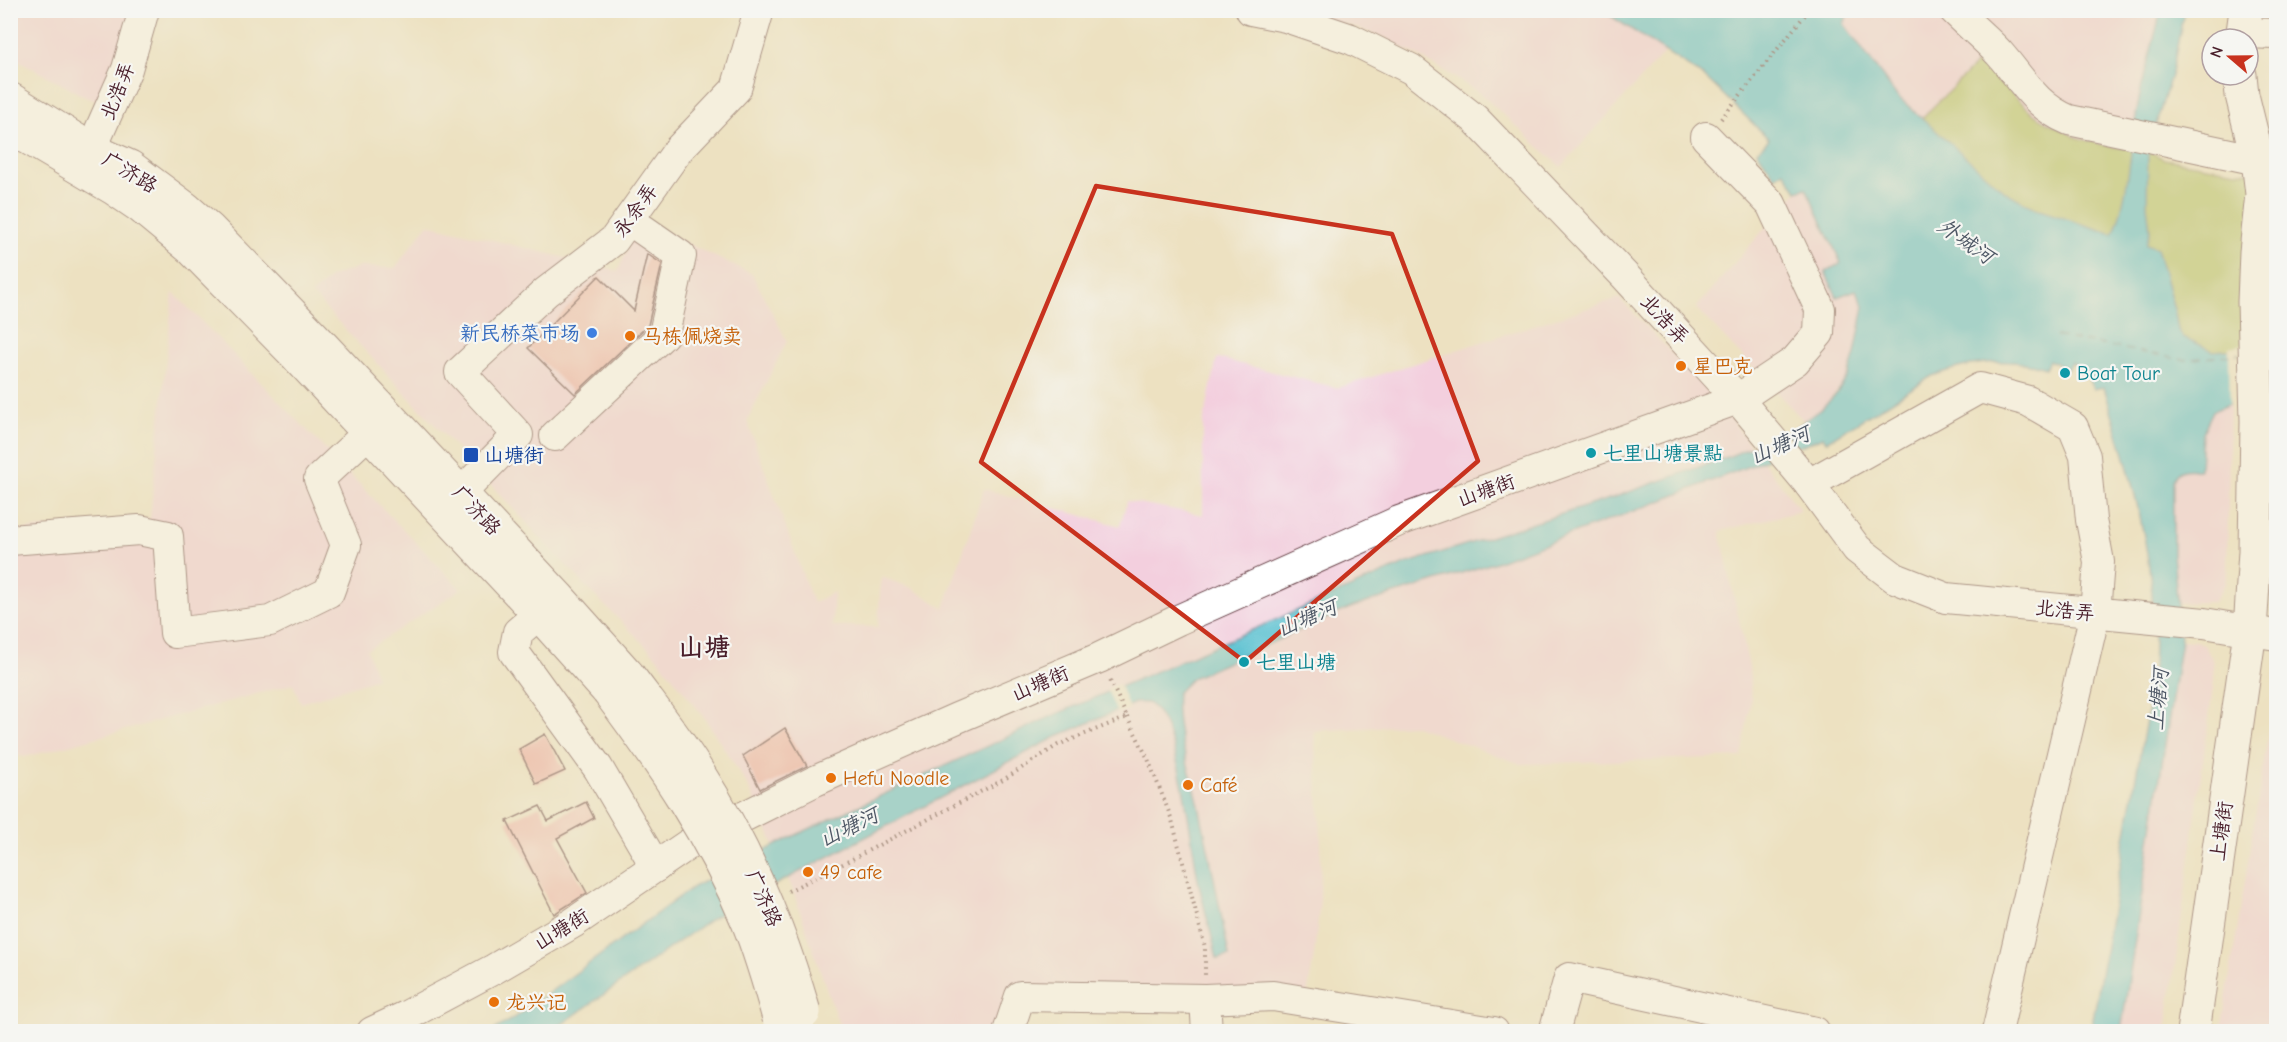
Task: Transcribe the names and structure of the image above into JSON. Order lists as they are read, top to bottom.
{
  "streets": {
    "main road": ["广济路", "上塘街"],
    "street": ["北浩弄", "永余弄", "山塘街"]
  },
  "crossings": [
    ["北浩弄", "广济路"],
    ["北浩弄", "山塘街"],
    ["北浩弄", "上塘街"],
    ["广济路", "永余弄"]
  ],
  "districts": ["山塘"],
  "water": ["外城河", "山塘河", "上塘河"],
  "places": {
    "other": [
      "新民桥菜市场",
      "马栋佩烧卖",
      "星巴克",
      "Boat Tour",
      "七里山塘景點",
      "七里山塘",
      "Hefu Noodle",
      "Café",
      "49 cafe",
      "龙兴记"
    ],
    "transit": ["山塘街"]
  },
  "north": "left"
}
